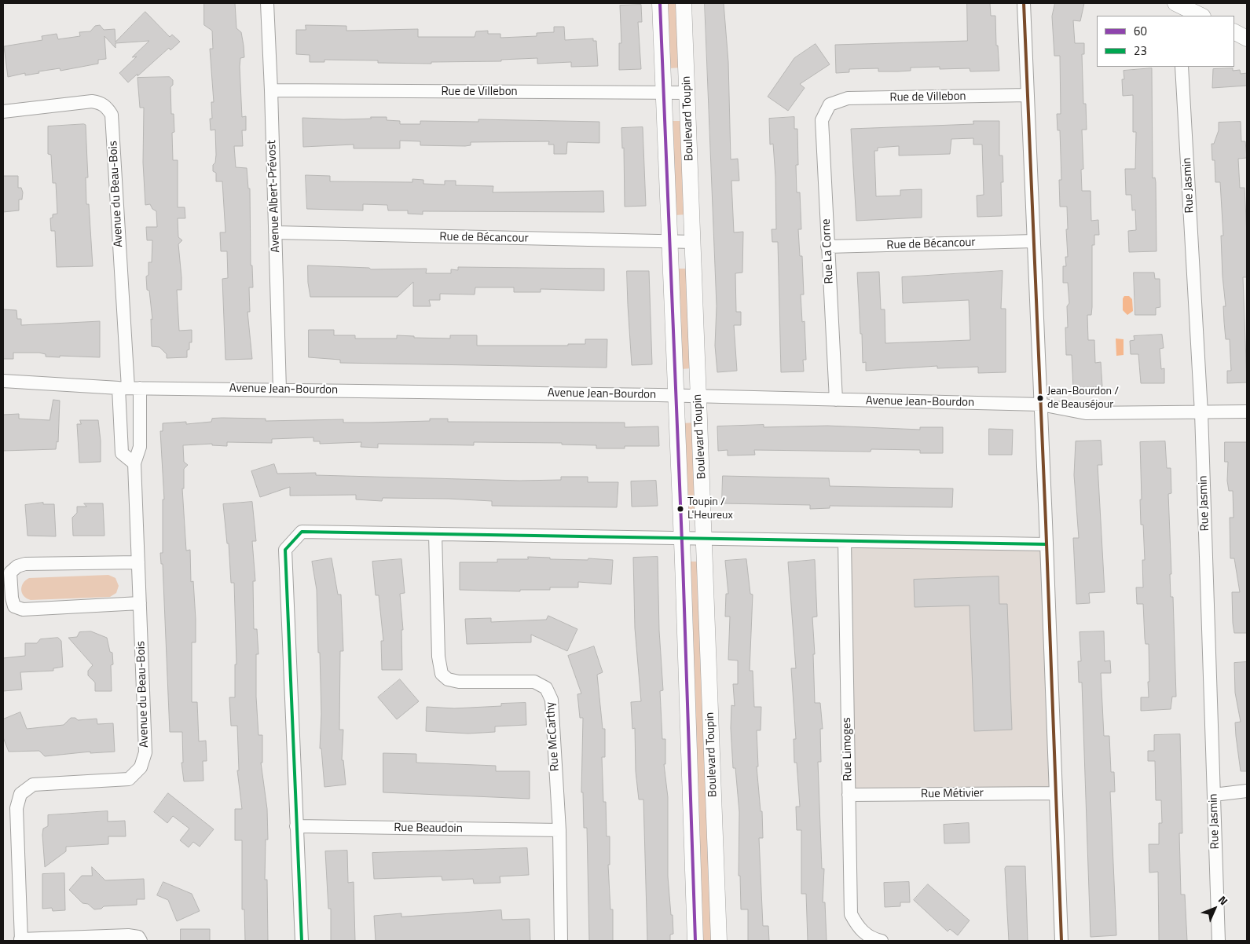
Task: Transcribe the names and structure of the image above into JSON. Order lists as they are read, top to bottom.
{
  "streets": {
    "street": [
      "Rue de Villebon",
      "Boulevard Toupin",
      "Rue Jasmin",
      "Avenue du Beau-Bois",
      "Avenue Albert-Prévost",
      "Rue de Bécancour",
      "Rue La Corne",
      "Avenue Jean-Bourdon",
      "Rue McCarthy",
      "Rue Limoges",
      "Rue Métivier",
      "Rue Beaudoin"
    ]
  },
  "crossings": [
    ["Rue de Villebon", "Boulevard Toupin"],
    ["Rue de Villebon", "Avenue Albert-Prévost"],
    ["Rue de Villebon", "Rue La Corne"],
    ["Boulevard Toupin", "Rue de Bécancour"],
    ["Boulevard Toupin", "Avenue Jean-Bourdon"],
    ["Rue Jasmin", "Avenue Jean-Bourdon"],
    ["Avenue du Beau-Bois", "Avenue Jean-Bourdon"],
    ["Avenue Albert-Prévost", "Rue de Bécancour"],
    ["Avenue Albert-Prévost", "Avenue Jean-Bourdon"],
    ["Rue de Bécancour", "Rue La Corne"],
    ["Rue La Corne", "Avenue Jean-Bourdon"],
    ["Rue McCarthy", "Rue Beaudoin"],
    ["Rue Limoges", "Rue Métivier"]
  ],
  "places": ["Jean-Bourdon / de Beauséjour", "Toupin / L'Heureux"],
  "lines": ["transit line 60", "transit line 23"],
  "legend": ["60", "23"],
  "north": "top right"
}
